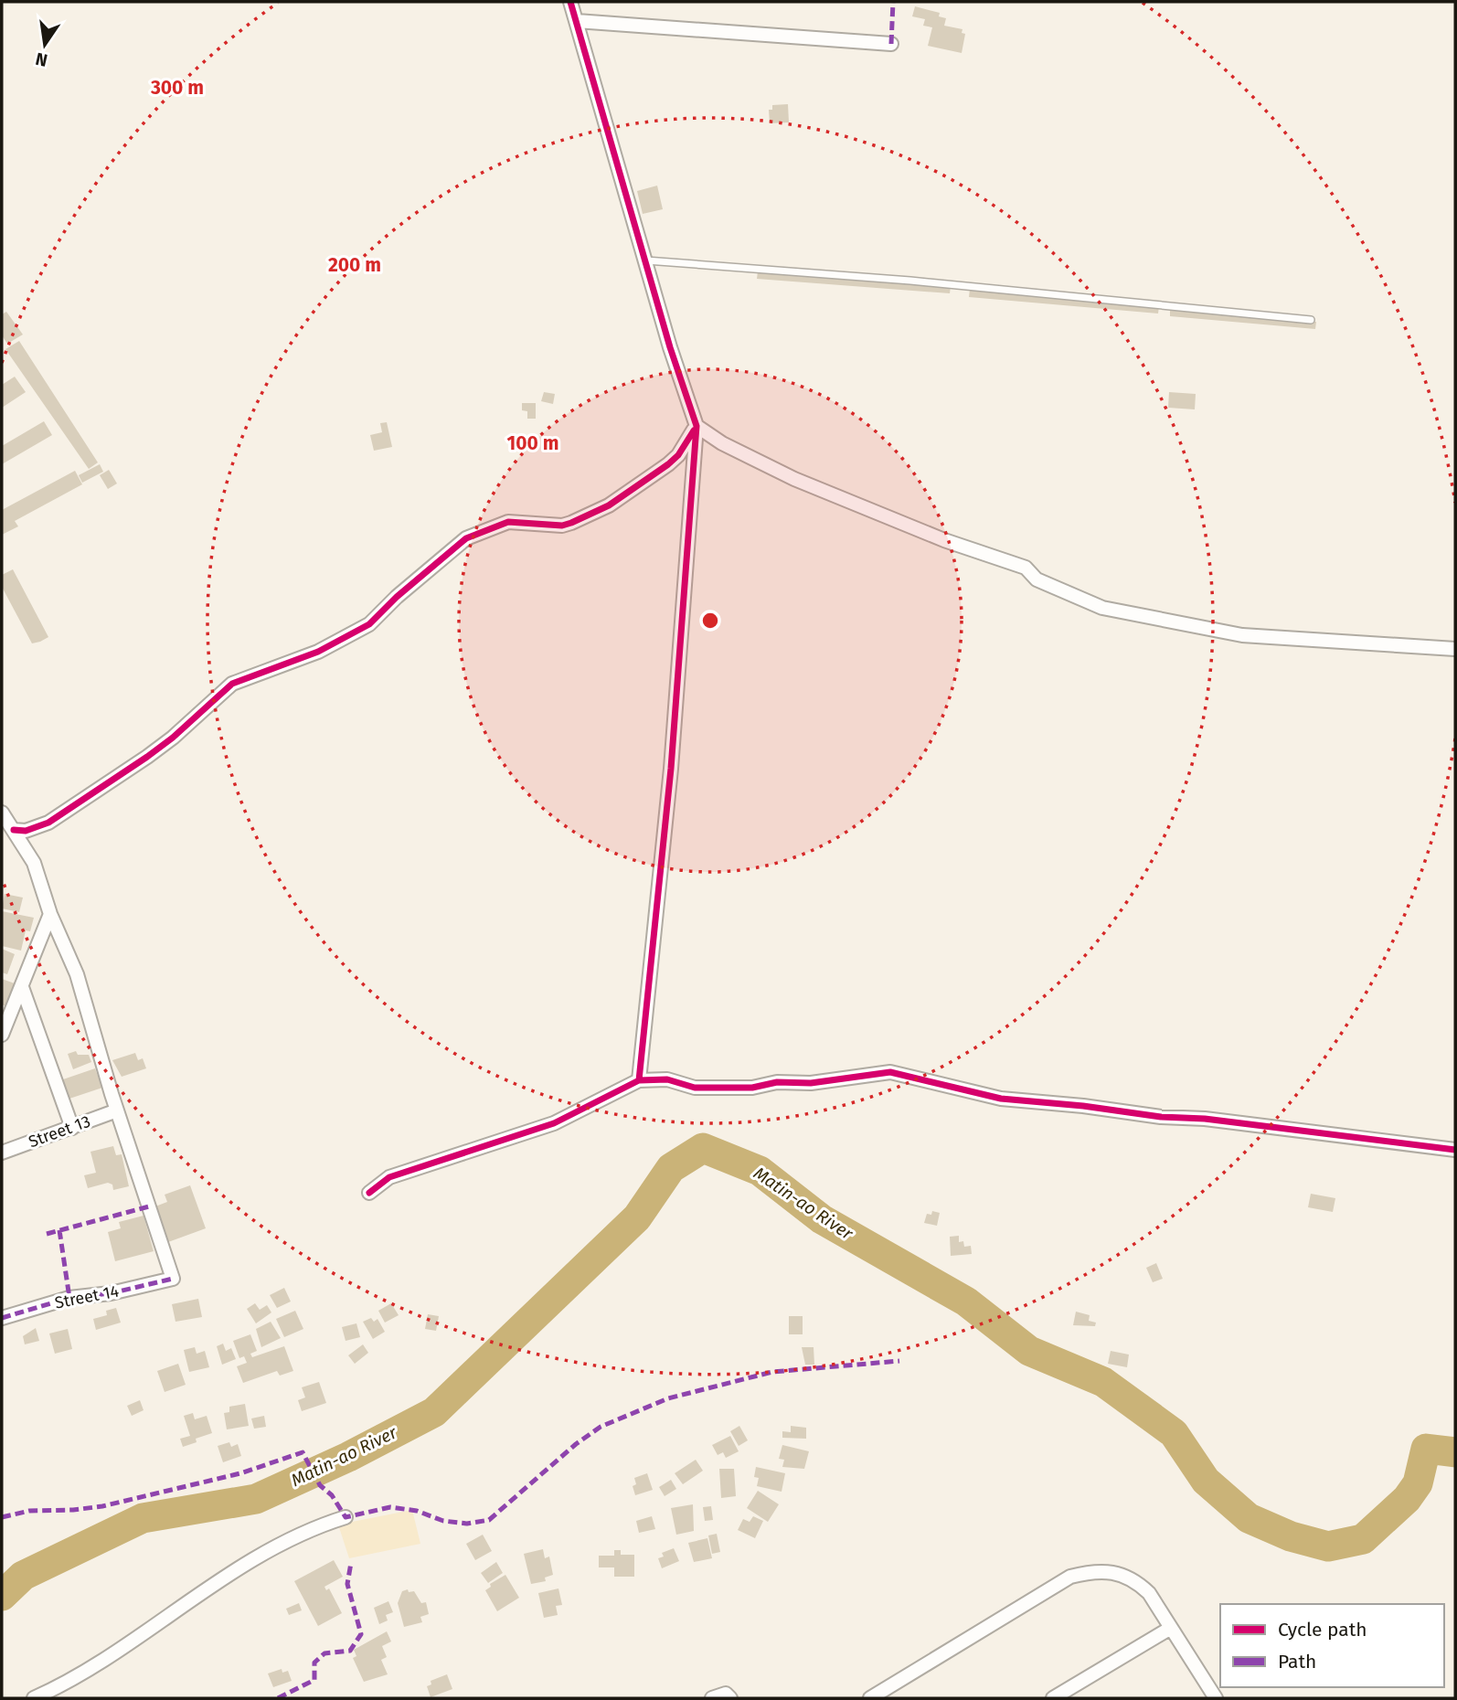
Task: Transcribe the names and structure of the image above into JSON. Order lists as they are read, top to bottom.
{
  "streets": {
    "street": ["Street 13", "Street 14"]
  },
  "crossings": [
    ["Street 13", "Street 14"]
  ],
  "water": ["Matin-ao River"],
  "legend": ["Cycle path", "Path"],
  "north": "bottom",
  "rings": ["300 m", "200 m", "100 m"]
}
